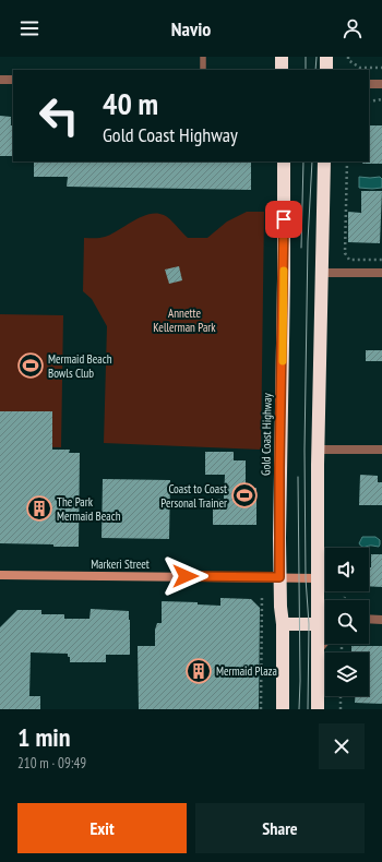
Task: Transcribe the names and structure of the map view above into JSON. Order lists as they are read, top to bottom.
{
  "streets": {
    "highway": ["Gold Coast Highway"],
    "main road": ["Markeri Street"]
  },
  "crossings": [
    ["Gold Coast Highway", "Markeri Street"]
  ],
  "parks": ["Annette Kellerman Park"],
  "places": {
    "sports": ["Mermaid Beach Bowls Club", "Coast to Coast Personal Trainer"],
    "building": ["The Park Mermaid Beach", "Mermaid Plaza"]
  },
  "page": {
    "header": "Navio",
    "turn": ["40 m", "Gold Coast Highway"],
    "heading": ["1 min", "210 m · 09:49"],
    "buttons": ["Exit", "Share"]
  }
}
